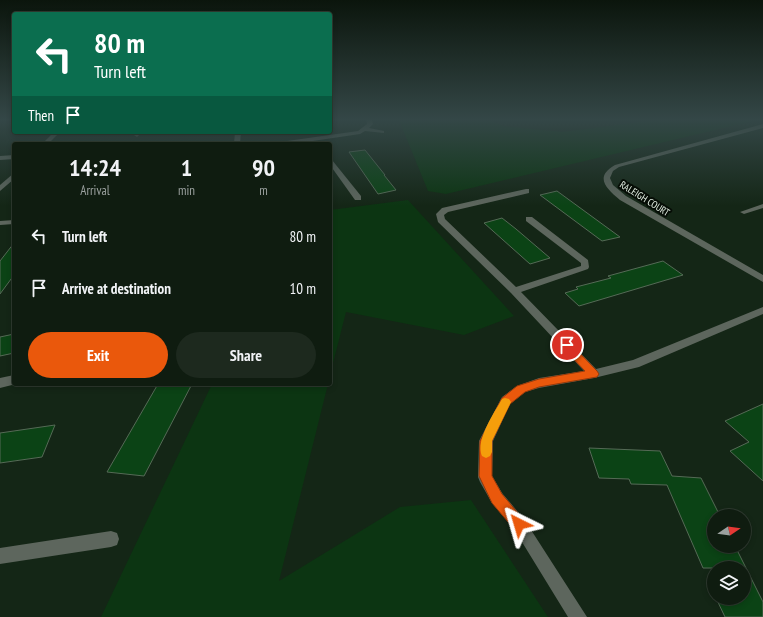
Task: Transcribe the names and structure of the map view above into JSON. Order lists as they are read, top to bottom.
{
  "streets": {
    "street": ["RALEIGH COURT"]
  },
  "north": "right",
  "page": {
    "turn": ["80 m", "Turn left"],
    "then": "Then",
    "eta": [
      "14:24",
      "Arrival",
      "1",
      "min",
      "90",
      "m"
    ],
    "list": [
      {
        "name": "Turn left",
        "value": "80 m"
      },
      {
        "name": "Arrive at destination",
        "value": "10 m"
      }
    ],
    "buttons": ["Exit", "Share"]
  }
}
